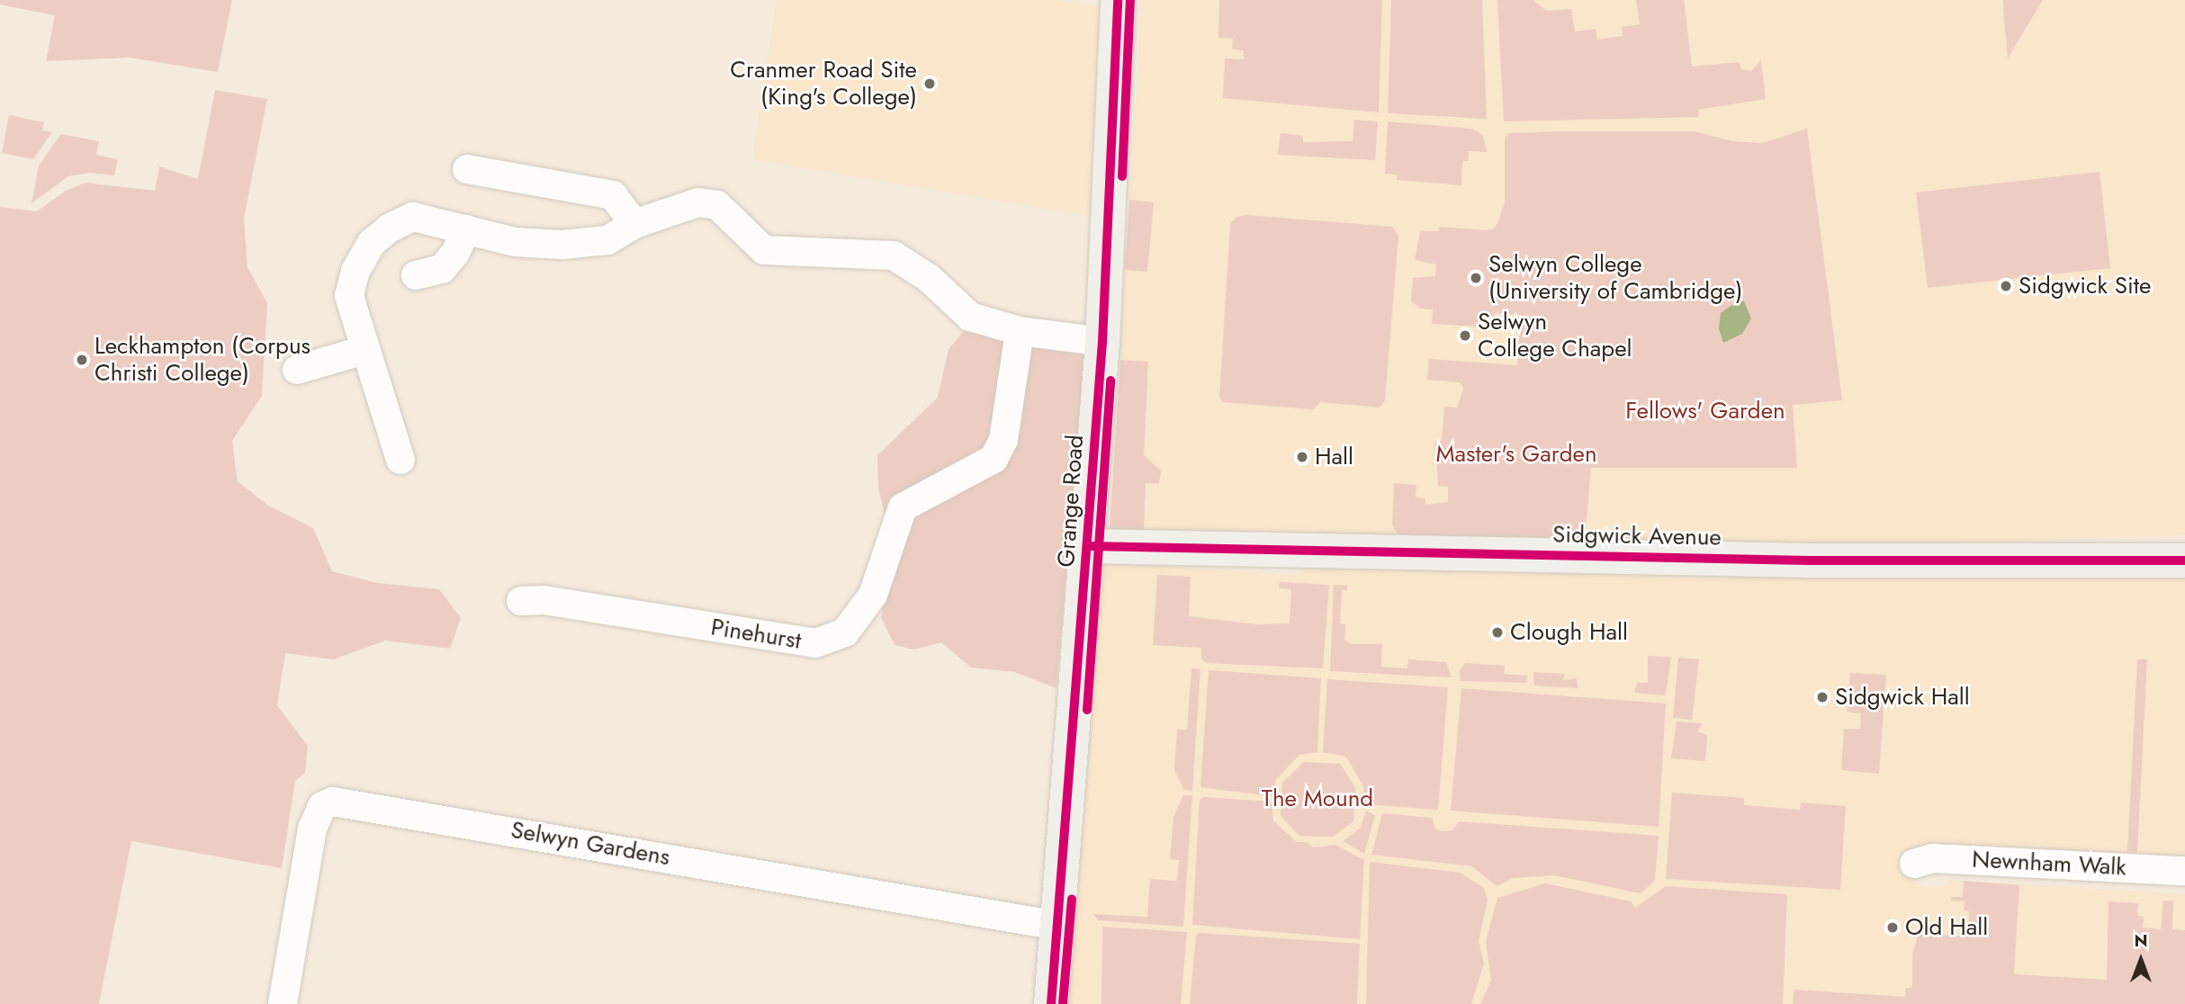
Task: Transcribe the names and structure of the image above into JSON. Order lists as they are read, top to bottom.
{
  "streets": {
    "street": [
      "Grange Road",
      "Sidgwick Avenue",
      "Pinehurst",
      "Selwyn Gardens",
      "Newnham Walk"
    ]
  },
  "crossings": [
    ["Grange Road", "Sidgwick Avenue"],
    ["Grange Road", "Selwyn Gardens"]
  ],
  "parks": ["Fellows' Garden", "Master's Garden", "The Mound"],
  "places": [
    "Cranmer Road Site (King's College)",
    "Selwyn College (University of Cambridge)",
    "Sidgwick Site",
    "Selwyn College Chapel",
    "Leckhampton (Corpus Christi College)",
    "Hall",
    "Clough Hall",
    "Sidgwick Hall",
    "Old Hall"
  ],
  "north": "top"
}
